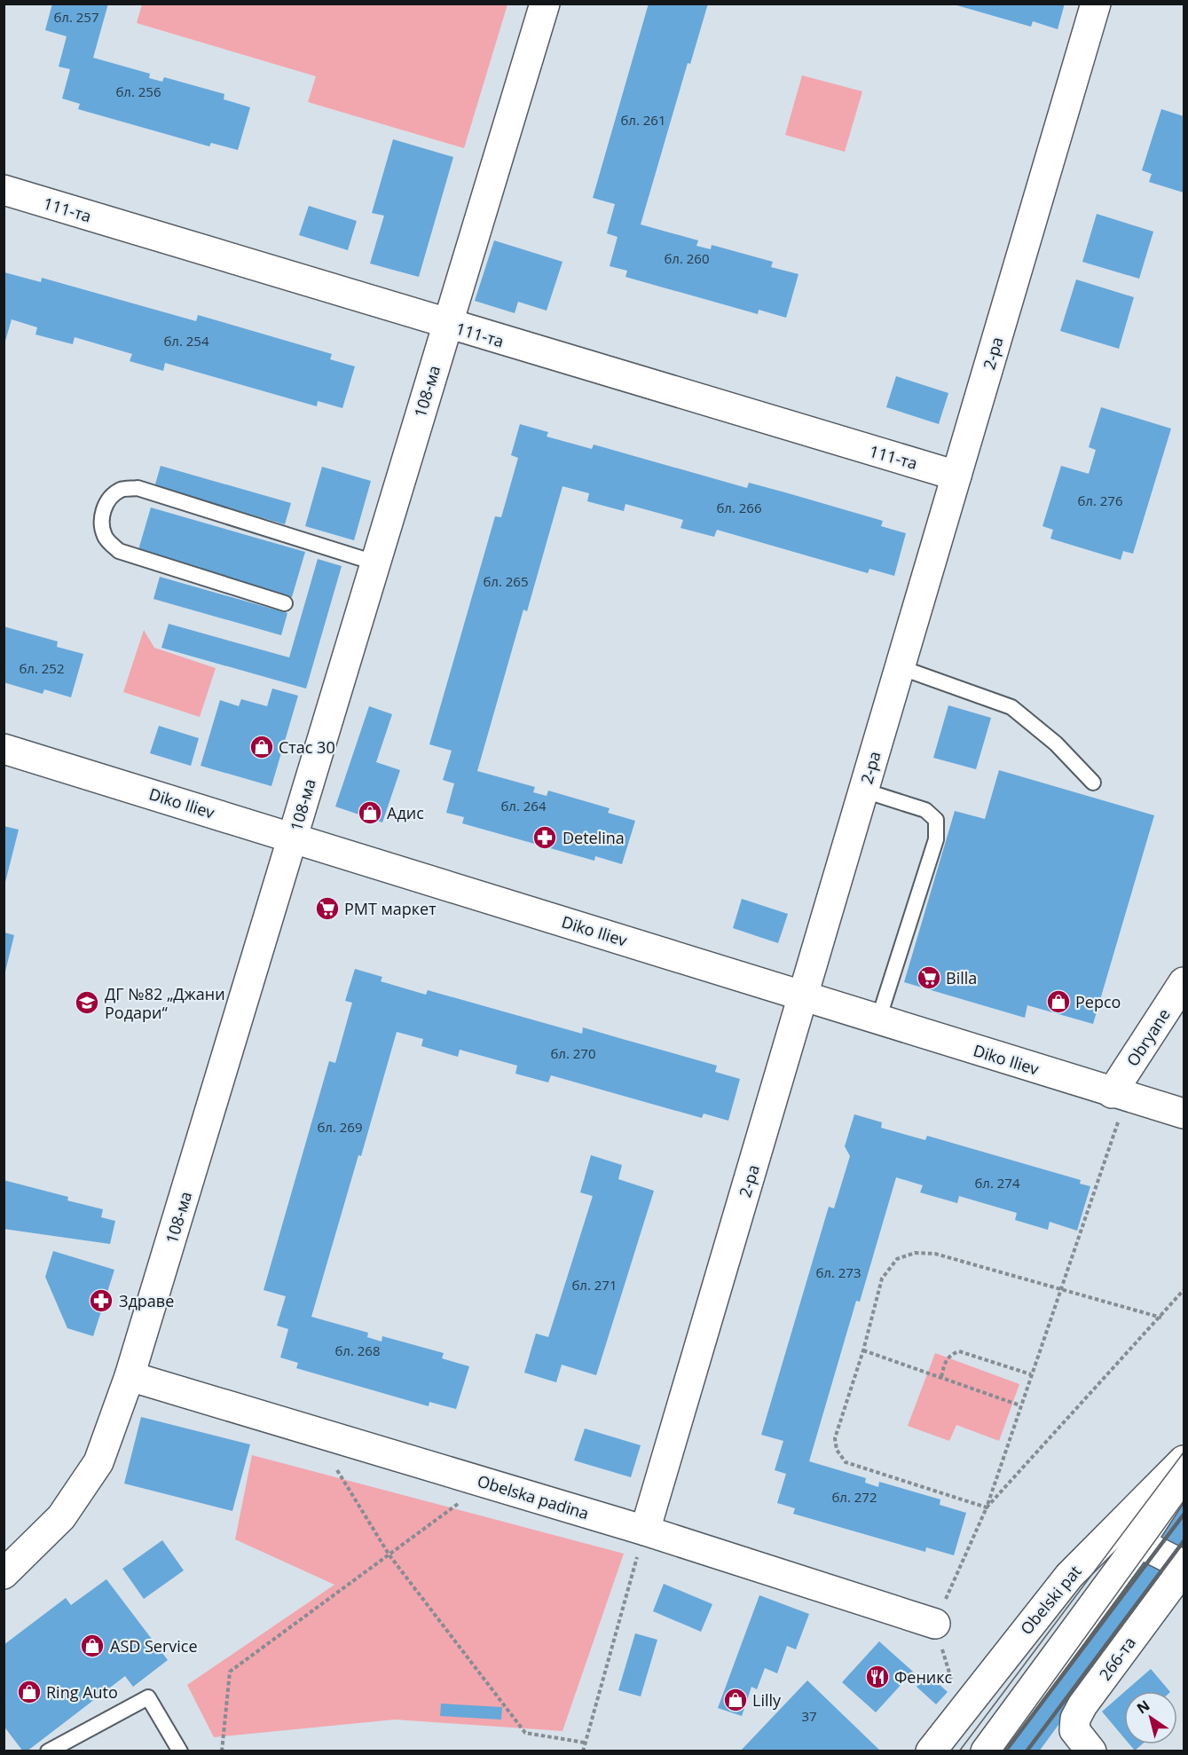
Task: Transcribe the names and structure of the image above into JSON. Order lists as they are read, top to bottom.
{
  "streets": {
    "street": [
      "111-та",
      "2-ра",
      "108-ма",
      "Diko Iliev",
      "Obryane",
      "Obelska padina",
      "Obelski pat",
      "266-та"
    ]
  },
  "crossings": [
    ["111-та", "2-ра"],
    ["111-та", "108-ма"],
    ["2-ра", "Diko Iliev"],
    ["2-ра", "Obelska padina"],
    ["108-ма", "Diko Iliev"],
    ["108-ма", "Obelska padina"],
    ["Diko Iliev", "Obryane"]
  ],
  "places": {
    "shop": [
      "Стас 30",
      "Адис",
      "Pepco",
      "ASD Service",
      "Ring Auto",
      "Lilly"
    ],
    "pharmacy": ["Detelina", "Здраве"],
    "supermarket": ["РМТ маркет", "Billa"],
    "school or university": ["ДГ №82 „Джани Родари“"],
    "restaurant": ["Феникс"]
  },
  "house_numbers": [
    "бл. 257",
    "бл. 256",
    "бл. 261",
    "бл. 260",
    "бл. 254",
    "бл. 276",
    "бл. 266",
    "бл. 265",
    "бл. 252",
    "бл. 264",
    "бл. 270",
    "бл. 269",
    "бл. 274",
    "бл. 273",
    "бл. 271",
    "бл. 268",
    "бл. 272",
    "37"
  ],
  "north": "top left"
}
